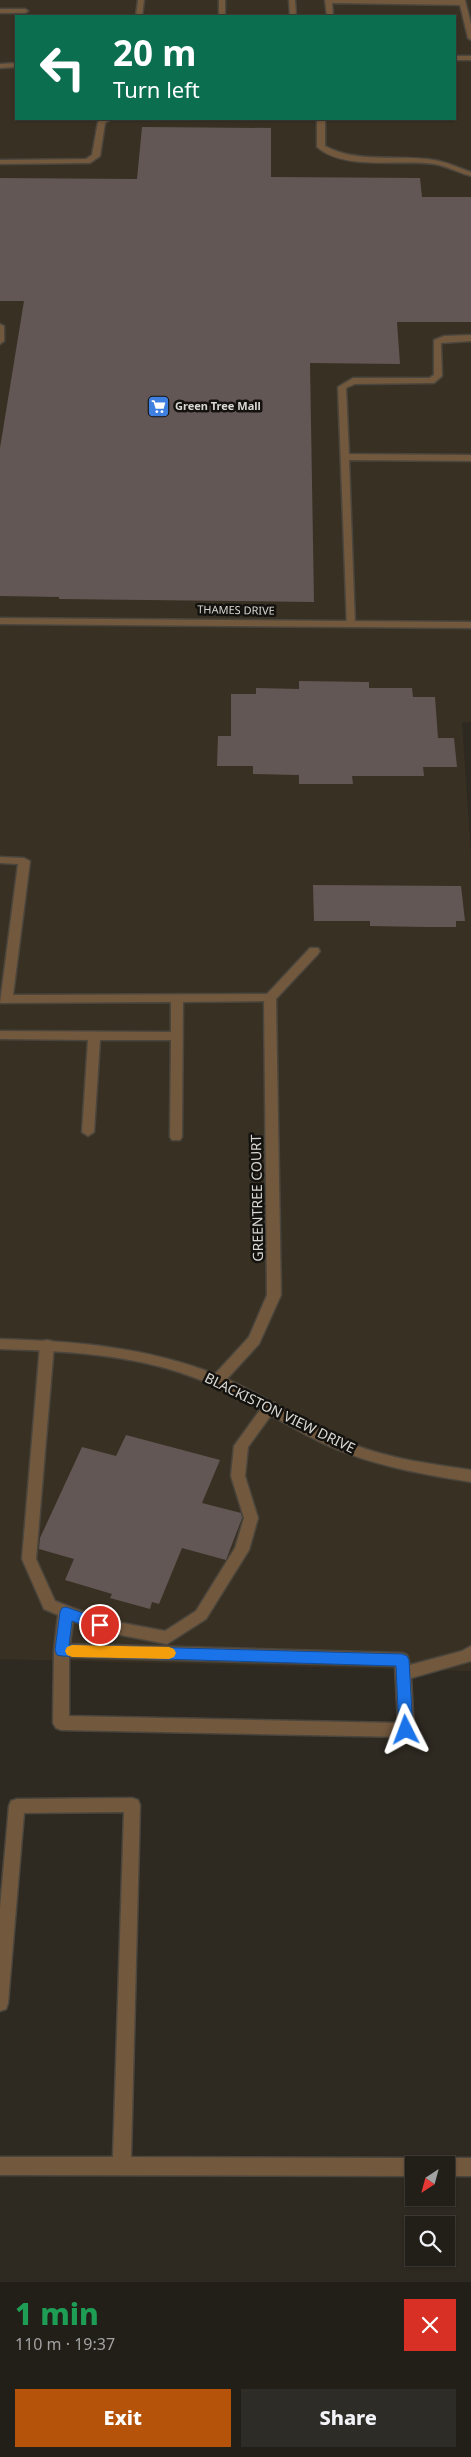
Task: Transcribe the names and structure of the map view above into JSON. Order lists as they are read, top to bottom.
{
  "streets": {
    "street": ["THAMES DRIVE", "GREENTREE COURT", "BLACKISTON VIEW DRIVE"]
  },
  "crossings": [
    ["GREENTREE COURT", "BLACKISTON VIEW DRIVE"]
  ],
  "places": {
    "supermarket": ["Green Tree Mall"]
  },
  "north": "bottom left",
  "page": {
    "turn": ["20 m", "Turn left"],
    "heading": ["1 min", "110 m · 19:37"],
    "buttons": ["Exit", "Share"]
  }
}
